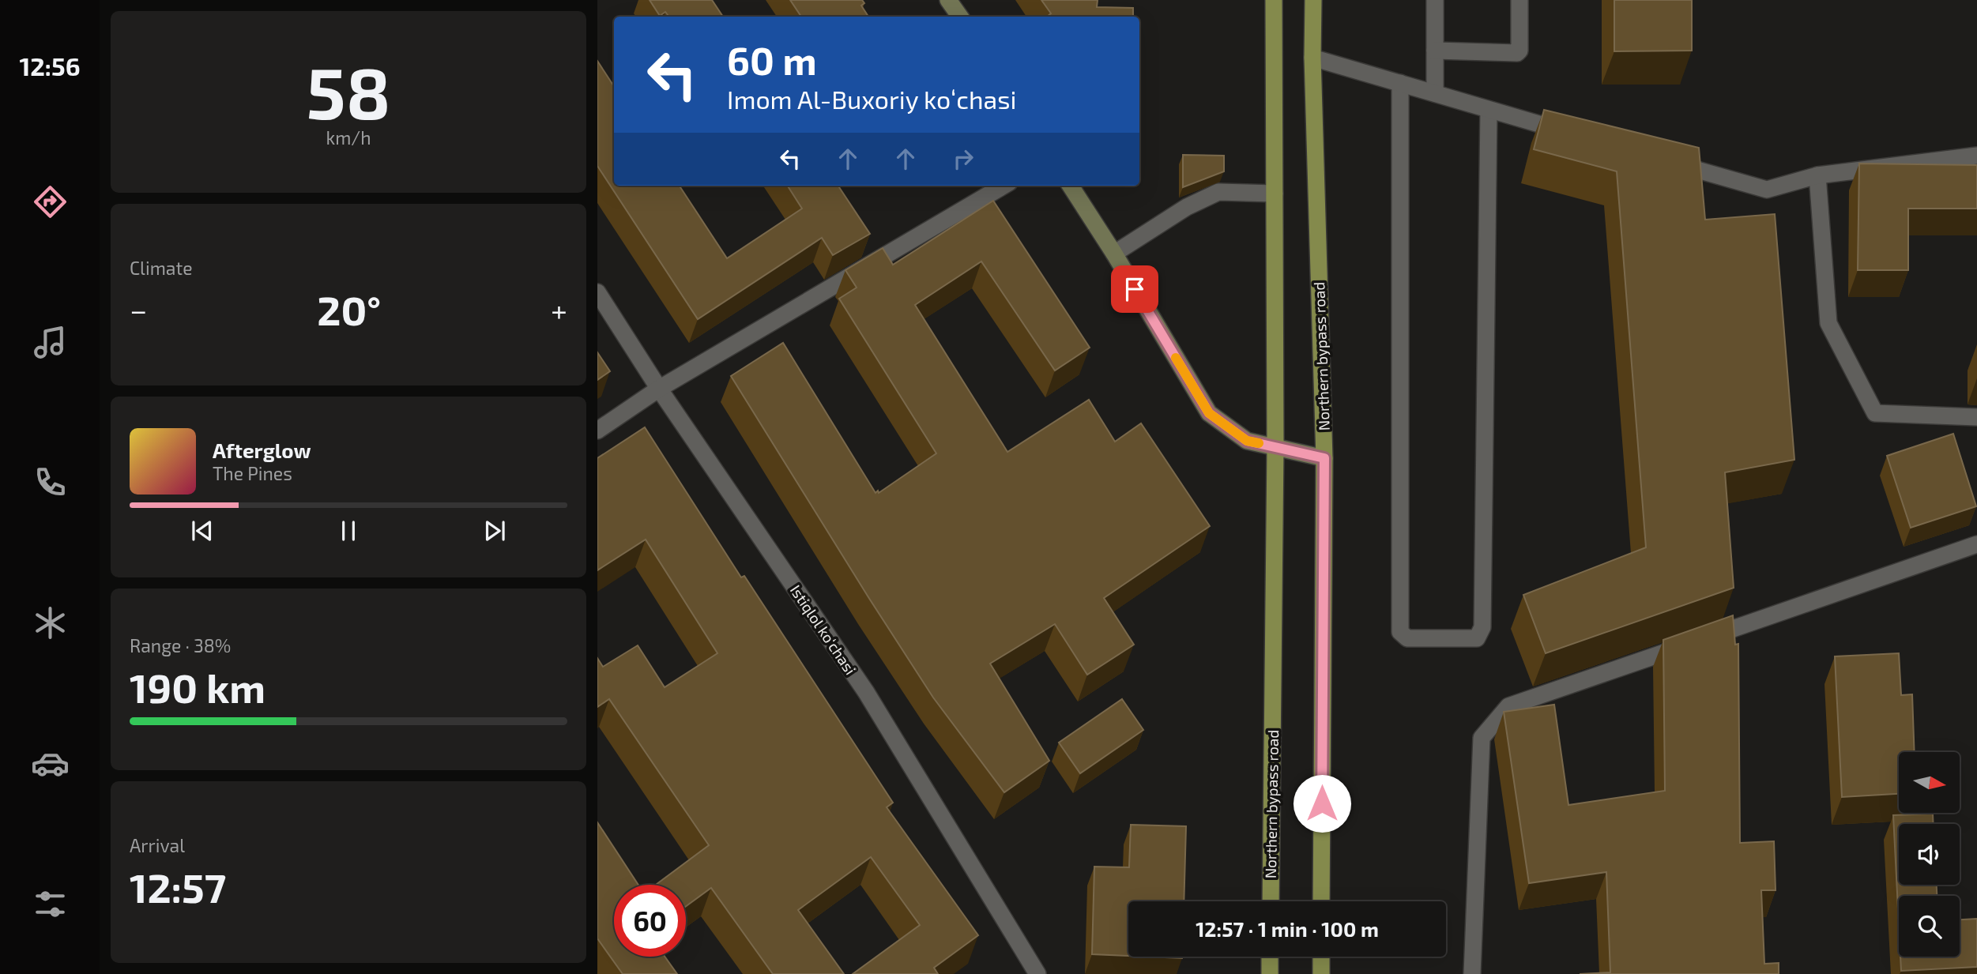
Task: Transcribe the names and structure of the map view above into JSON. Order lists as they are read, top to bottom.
{
  "streets": {
    "main road": ["Northern bypass road"],
    "street": ["Istiqlol ko‘chasi"]
  },
  "north": "right",
  "page": {
    "tabs": "12:56",
    "tile": [
      ["58", "km/h"],
      "Climate",
      ["Range · 38%", "190 km"],
      ["Arrival", "12:57"]
    ],
    "turn": ["60 m", "Imom Al-Buxoriy koʻchasi"],
    "heat": ["−", "20°", "+"],
    "song": ["Afterglow", "The Pines"],
    "limit": "60",
    "trip": "12:57 · 1 min · 100 m"
  }
}
